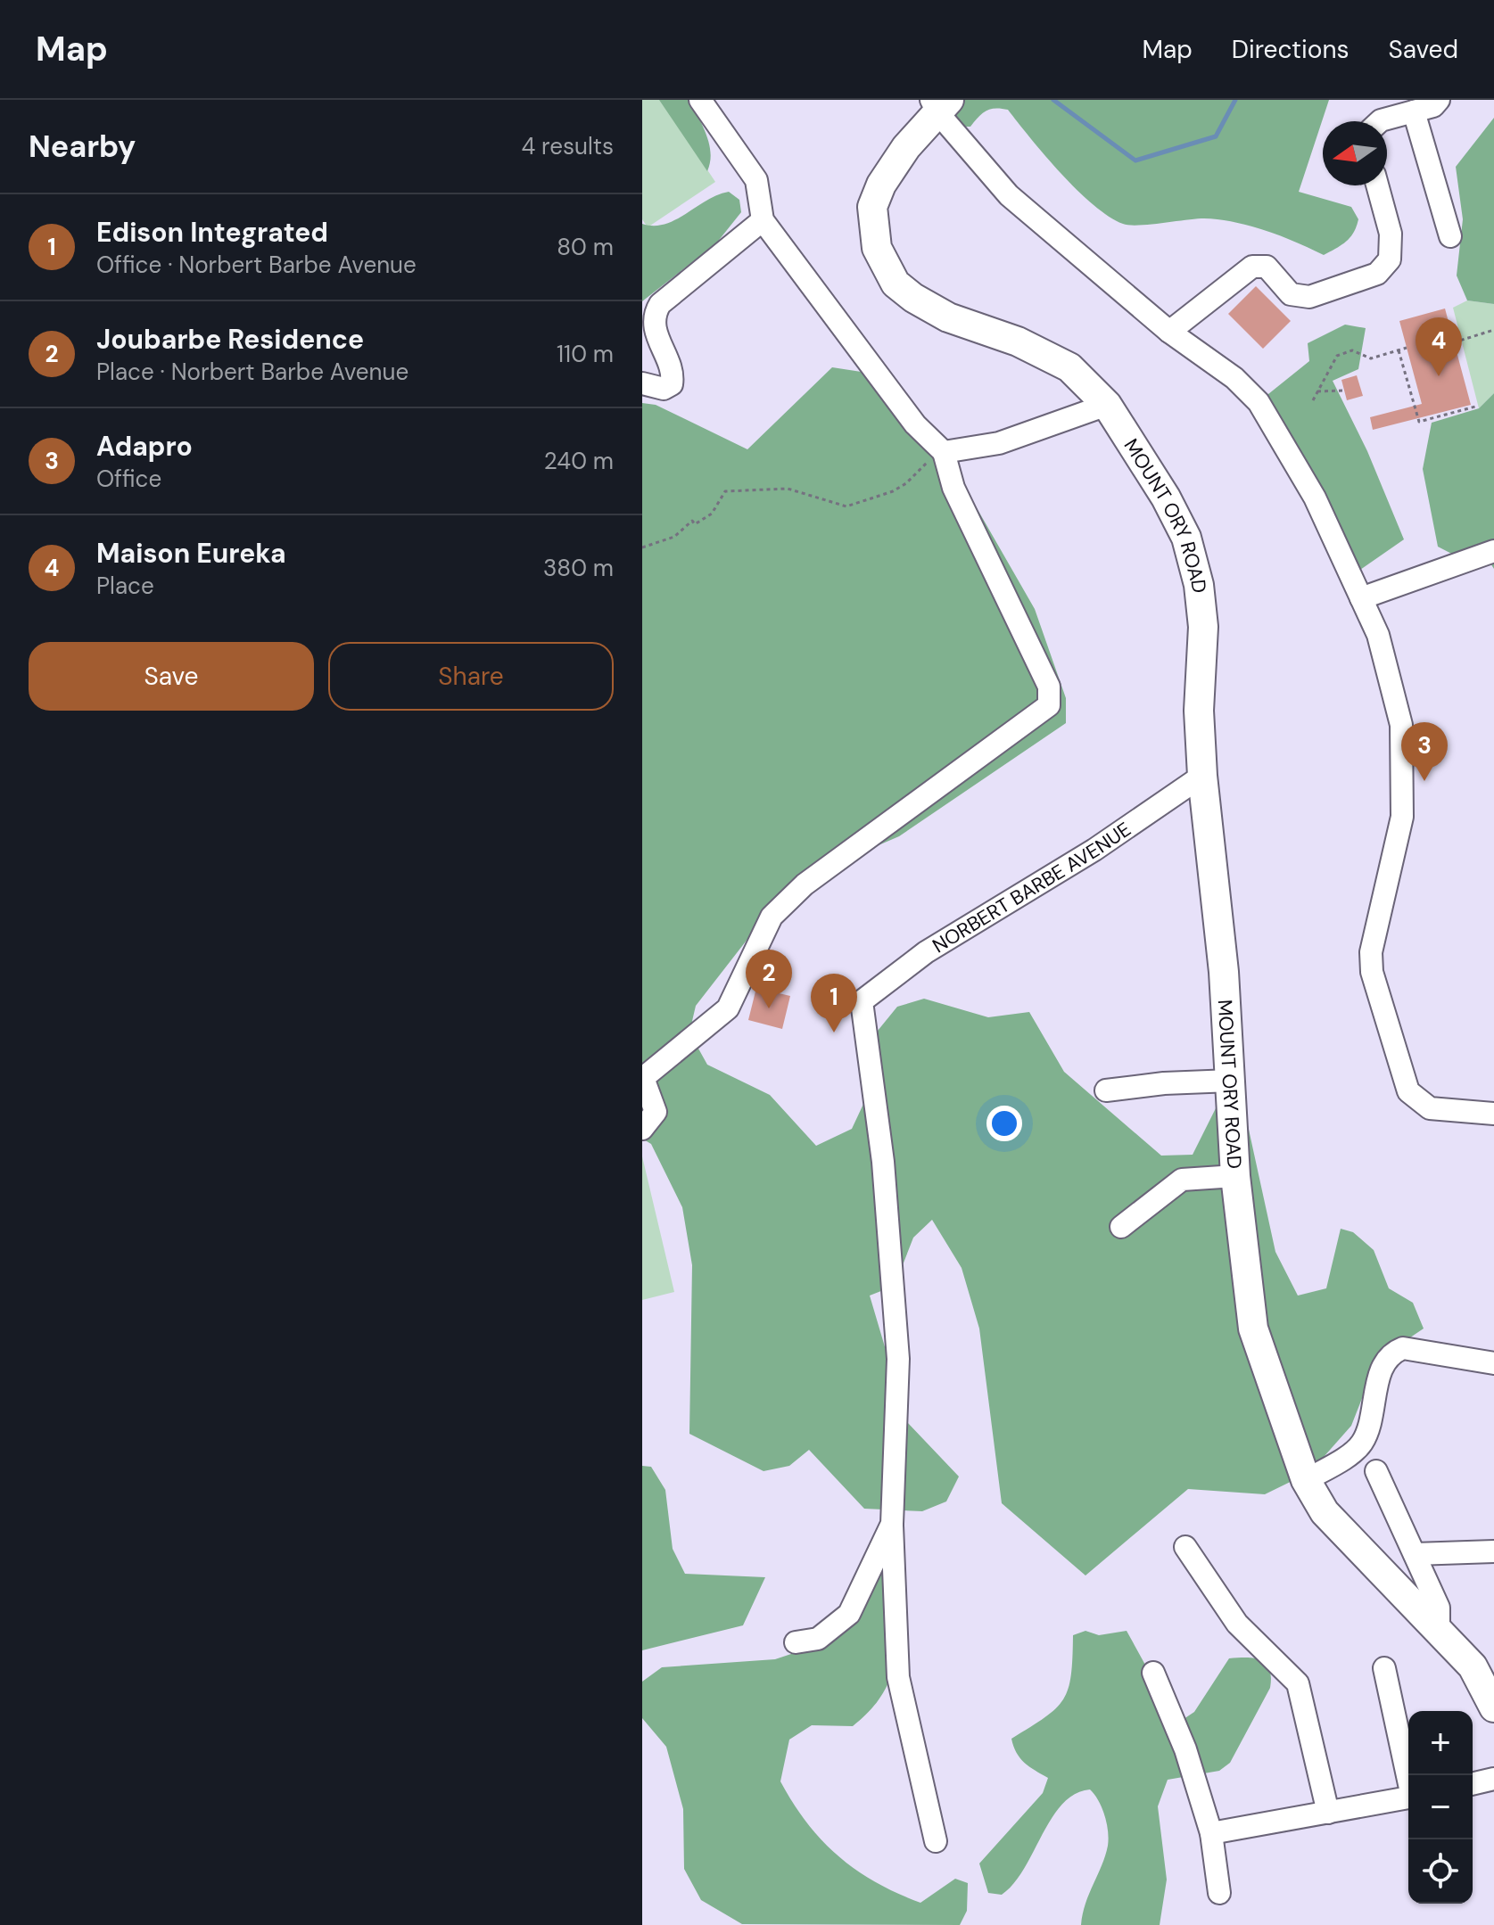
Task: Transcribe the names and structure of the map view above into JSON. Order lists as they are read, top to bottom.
{
  "streets": {
    "main road": ["MOUNT ORY ROAD"],
    "street": ["NORBERT BARBE AVENUE"]
  },
  "crossings": [
    ["MOUNT ORY ROAD", "NORBERT BARBE AVENUE"]
  ],
  "north": "left",
  "page": {
    "header": "Map",
    "nav": ["Map", "Directions", "Saved"],
    "heading": ["Nearby", "4 results"],
    "list": [
      {
        "mark": "1",
        "name": "Edison Integrated",
        "note": "Office · Norbert Barbe Avenue",
        "value": "80 m"
      },
      {
        "mark": "2",
        "name": "Joubarbe Residence",
        "note": "Place · Norbert Barbe Avenue",
        "value": "110 m"
      },
      {
        "mark": "3",
        "name": "Adapro",
        "note": "Office",
        "value": "240 m"
      },
      {
        "mark": "4",
        "name": "Maison Eureka",
        "note": "Place",
        "value": "380 m"
      }
    ],
    "pins": [
      "4",
      "3",
      "2",
      "1"
    ],
    "buttons": ["Save", "Share"],
    "map_buttons": ["+", "−"]
  }
}
